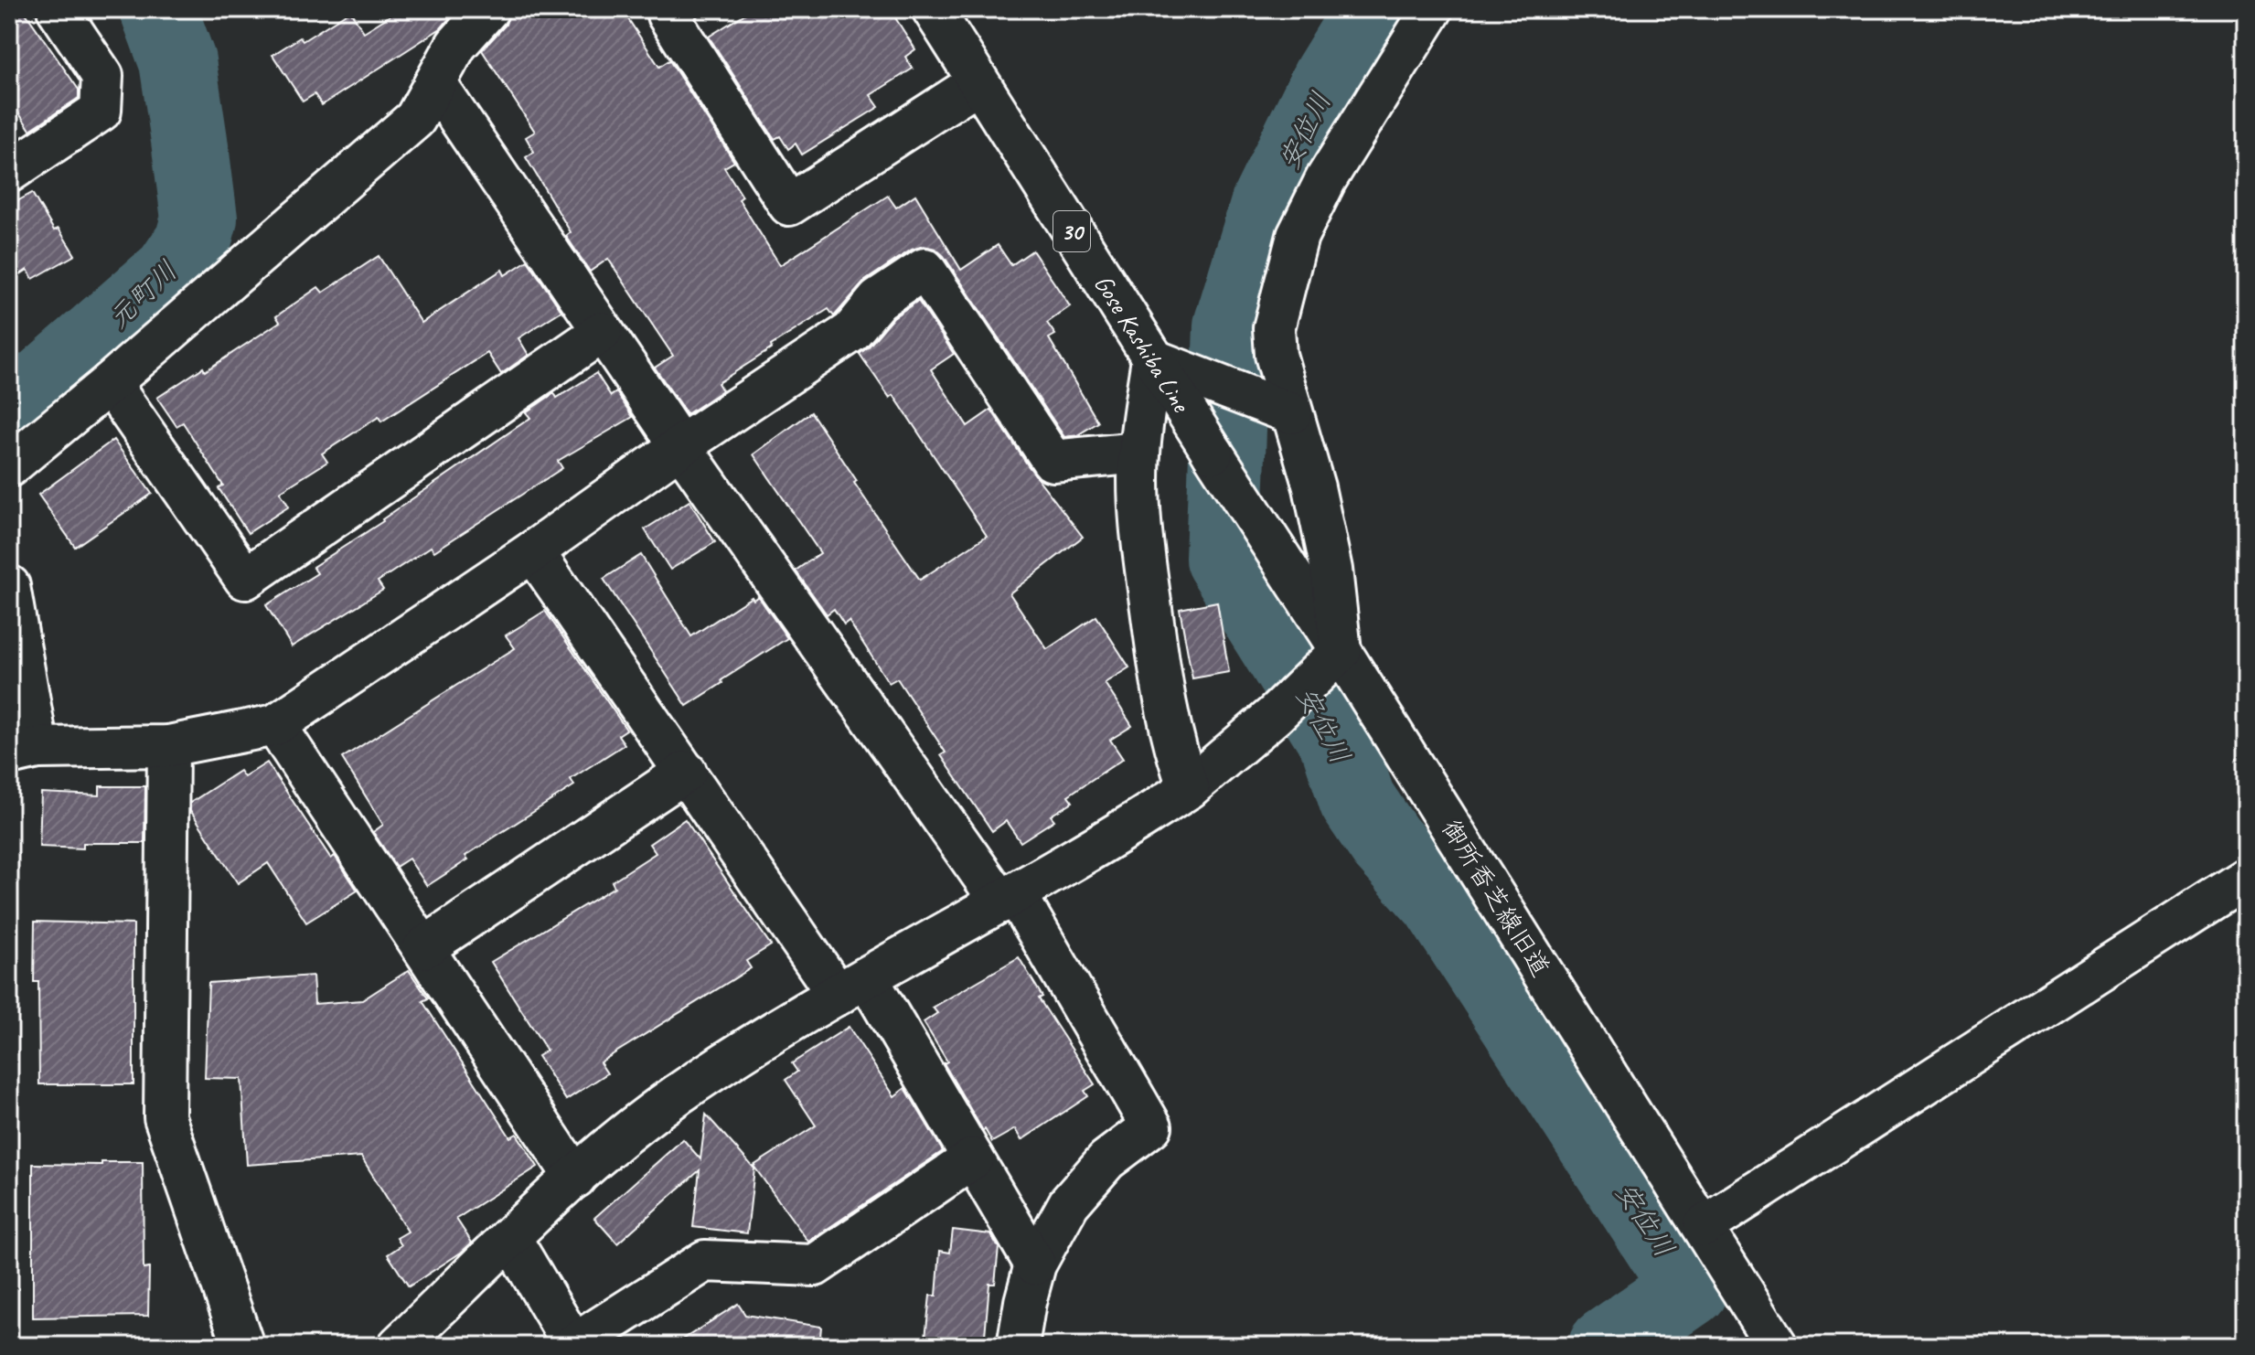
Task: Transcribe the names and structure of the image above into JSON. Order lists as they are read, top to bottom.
{
  "streets": {
    "street": ["30", "Gose Kashiba Line", "御所香芝線旧道"]
  },
  "crossings": [
    ["Gose Kashiba Line", "御所香芝線旧道"]
  ],
  "water": ["安位川", "元町川"]
}
